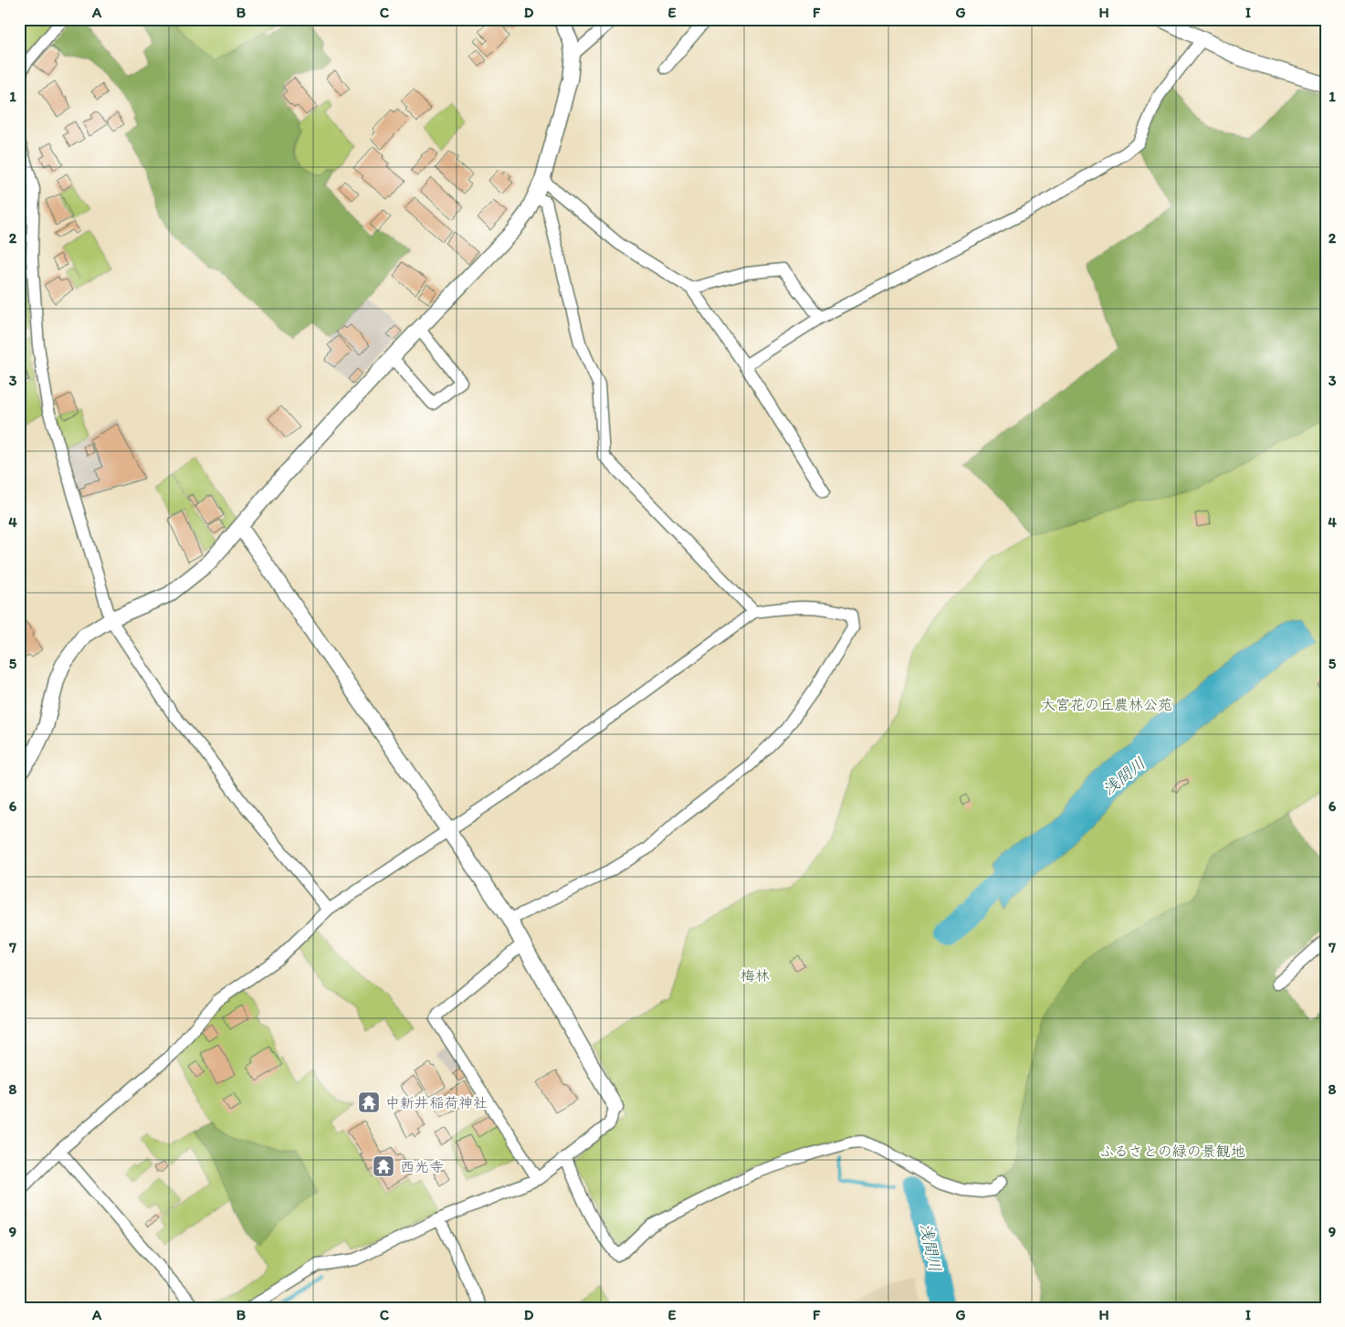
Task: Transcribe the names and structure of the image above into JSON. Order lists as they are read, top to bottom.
{
  "water": ["浅間川"],
  "parks": ["大宮花の丘農林公苑", "梅林", "ふるさとの緑の景観地"],
  "places": {
    "temple": ["中新井稲荷神社", "西光寺"]
  },
  "grid": {
    "columns": [
      "A",
      "B",
      "C",
      "D",
      "E",
      "F",
      "G",
      "H",
      "I"
    ],
    "rows": [
      "1",
      "2",
      "3",
      "4",
      "5",
      "6",
      "7",
      "8",
      "9"
    ]
  }
}
